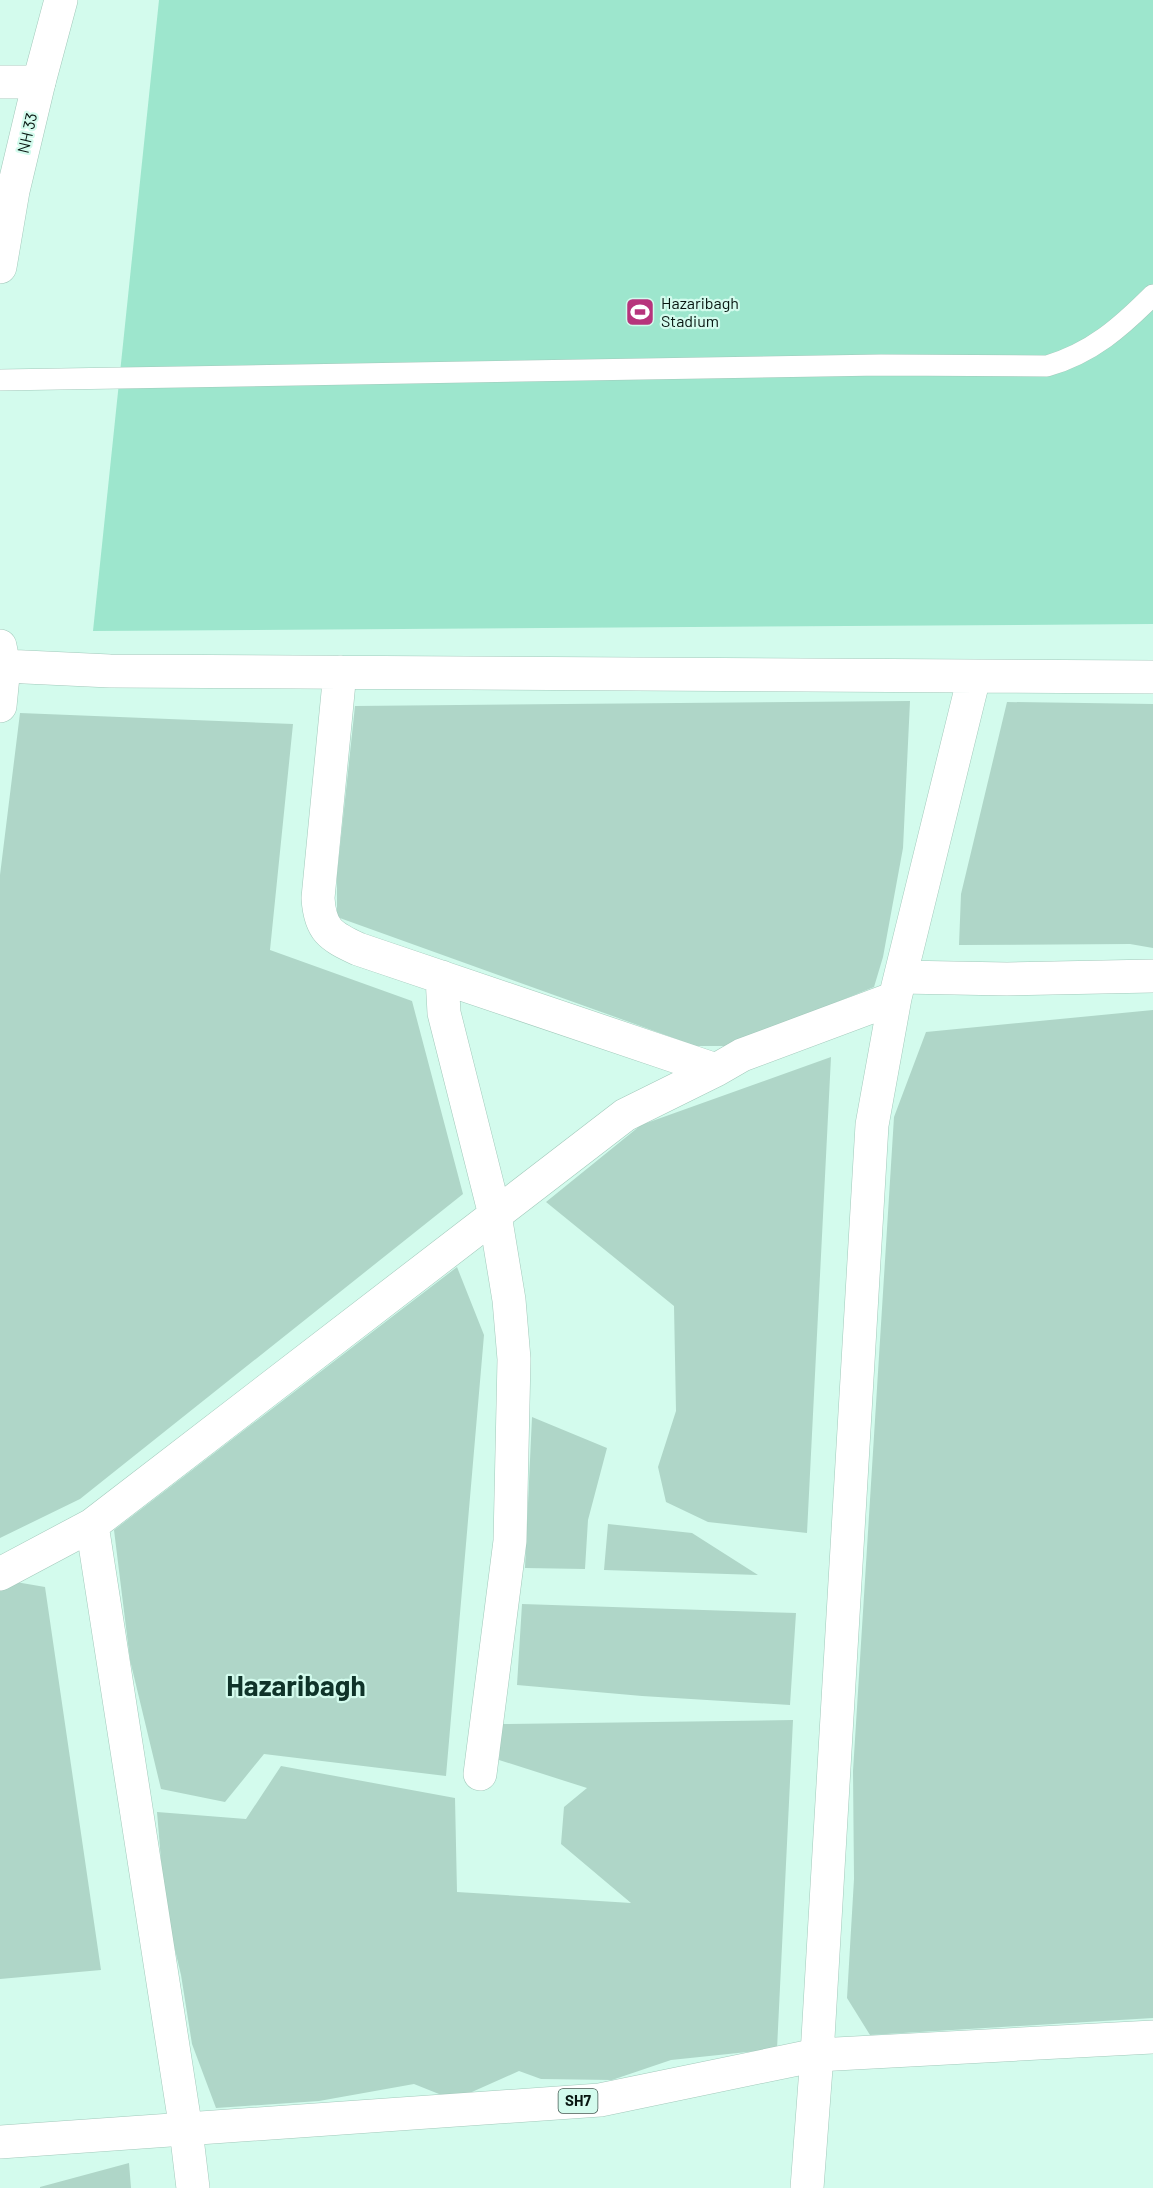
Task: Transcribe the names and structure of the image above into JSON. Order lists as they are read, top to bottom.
{
  "streets": {
    "street": ["NH 33", "SH7"]
  },
  "districts": ["Hazaribagh"],
  "places": {
    "sports": ["Hazaribagh Stadium"]
  }
}
